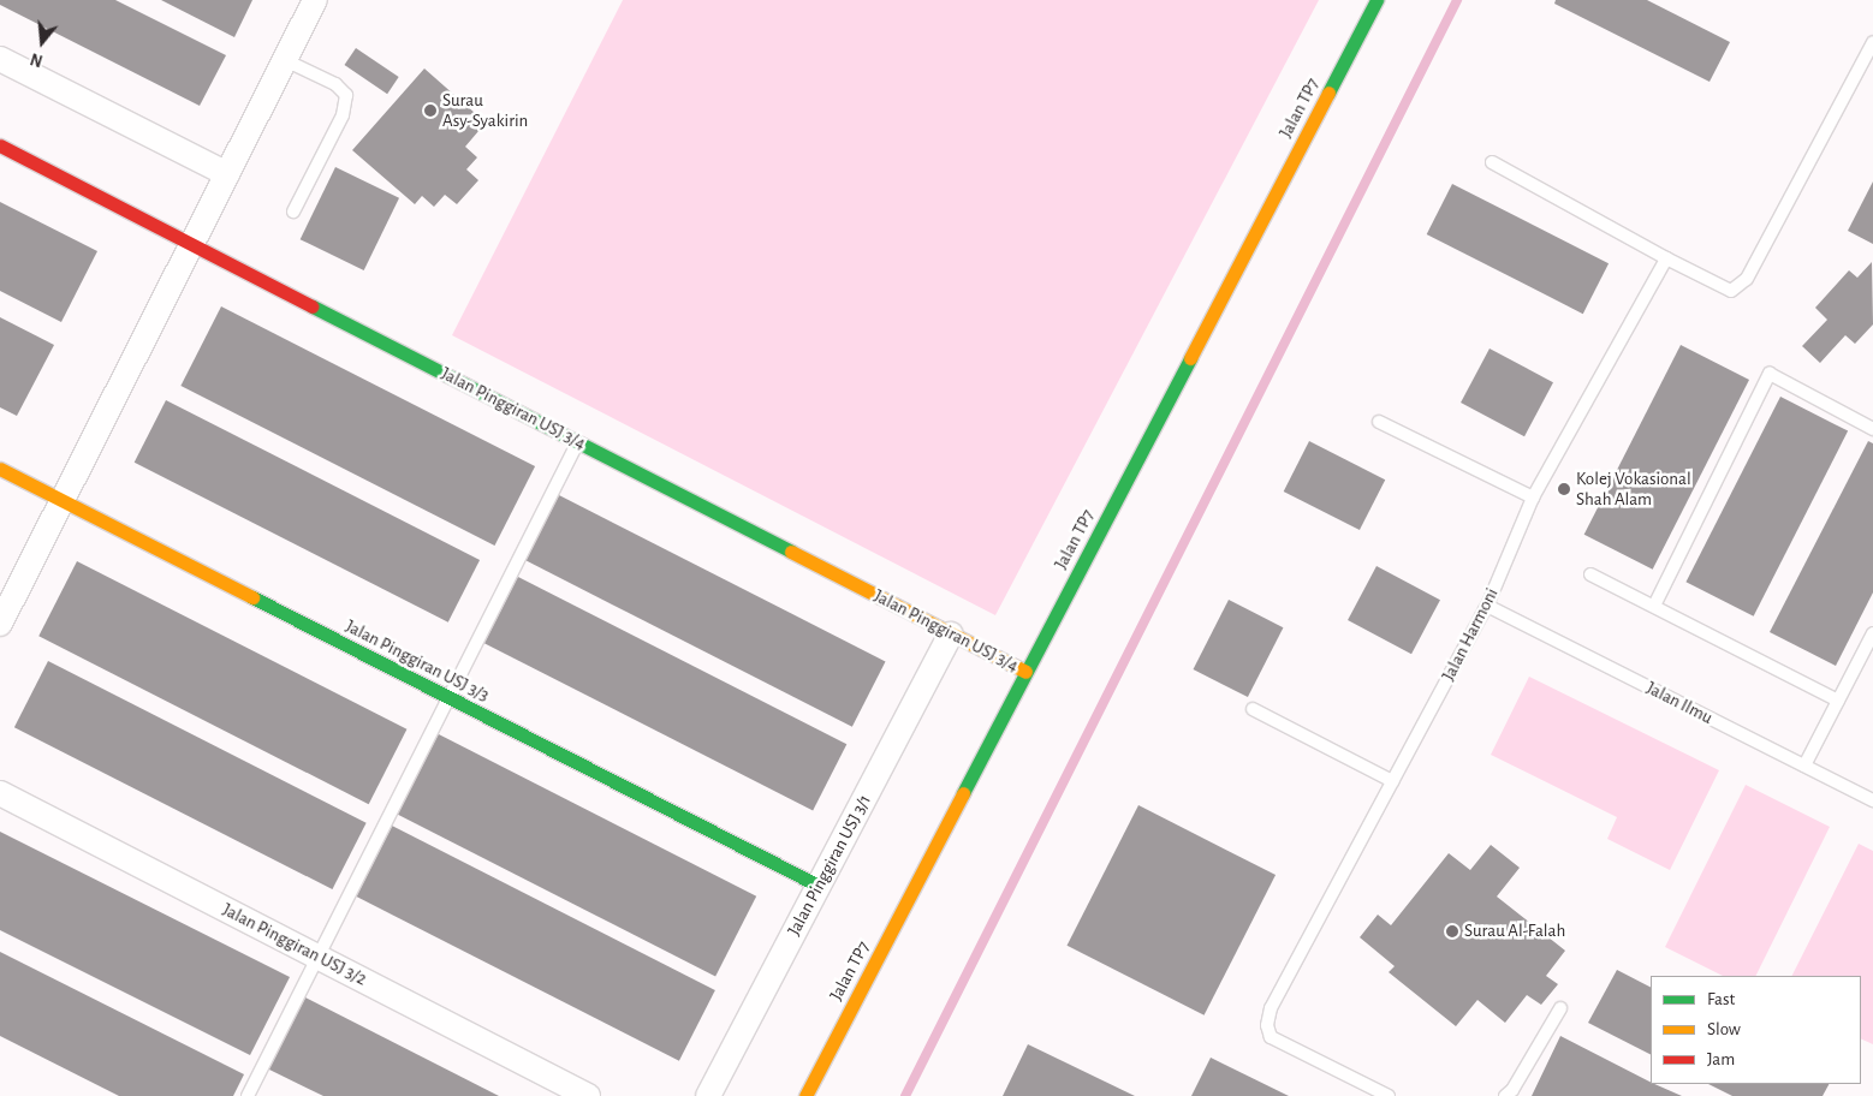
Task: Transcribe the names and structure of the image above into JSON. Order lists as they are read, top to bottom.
{
  "streets": {
    "street": [
      "Jalan TP7",
      "Jalan Pinggiran USJ 3/4",
      "Jalan Pinggiran USJ 3/3",
      "Jalan Pinggiran USJ 3/1",
      "Jalan Pinggiran USJ 3/2"
    ],
    "lane": ["Jalan Harmoni", "Jalan Ilmu"]
  },
  "crossings": [
    ["Jalan TP7", "Jalan Pinggiran USJ 3/4"],
    ["Jalan Pinggiran USJ 3/4", "Jalan Pinggiran USJ 3/1"],
    ["Jalan Harmoni", "Jalan Ilmu"],
    ["Jalan Pinggiran USJ 3/3", "Jalan Pinggiran USJ 3/1"]
  ],
  "places": ["Surau Asy-Syakirin", "Kolej Vokasional Shah Alam", "Surau Al-Falah"],
  "legend": ["Fast", "Slow", "Jam"],
  "north": "bottom"
}
